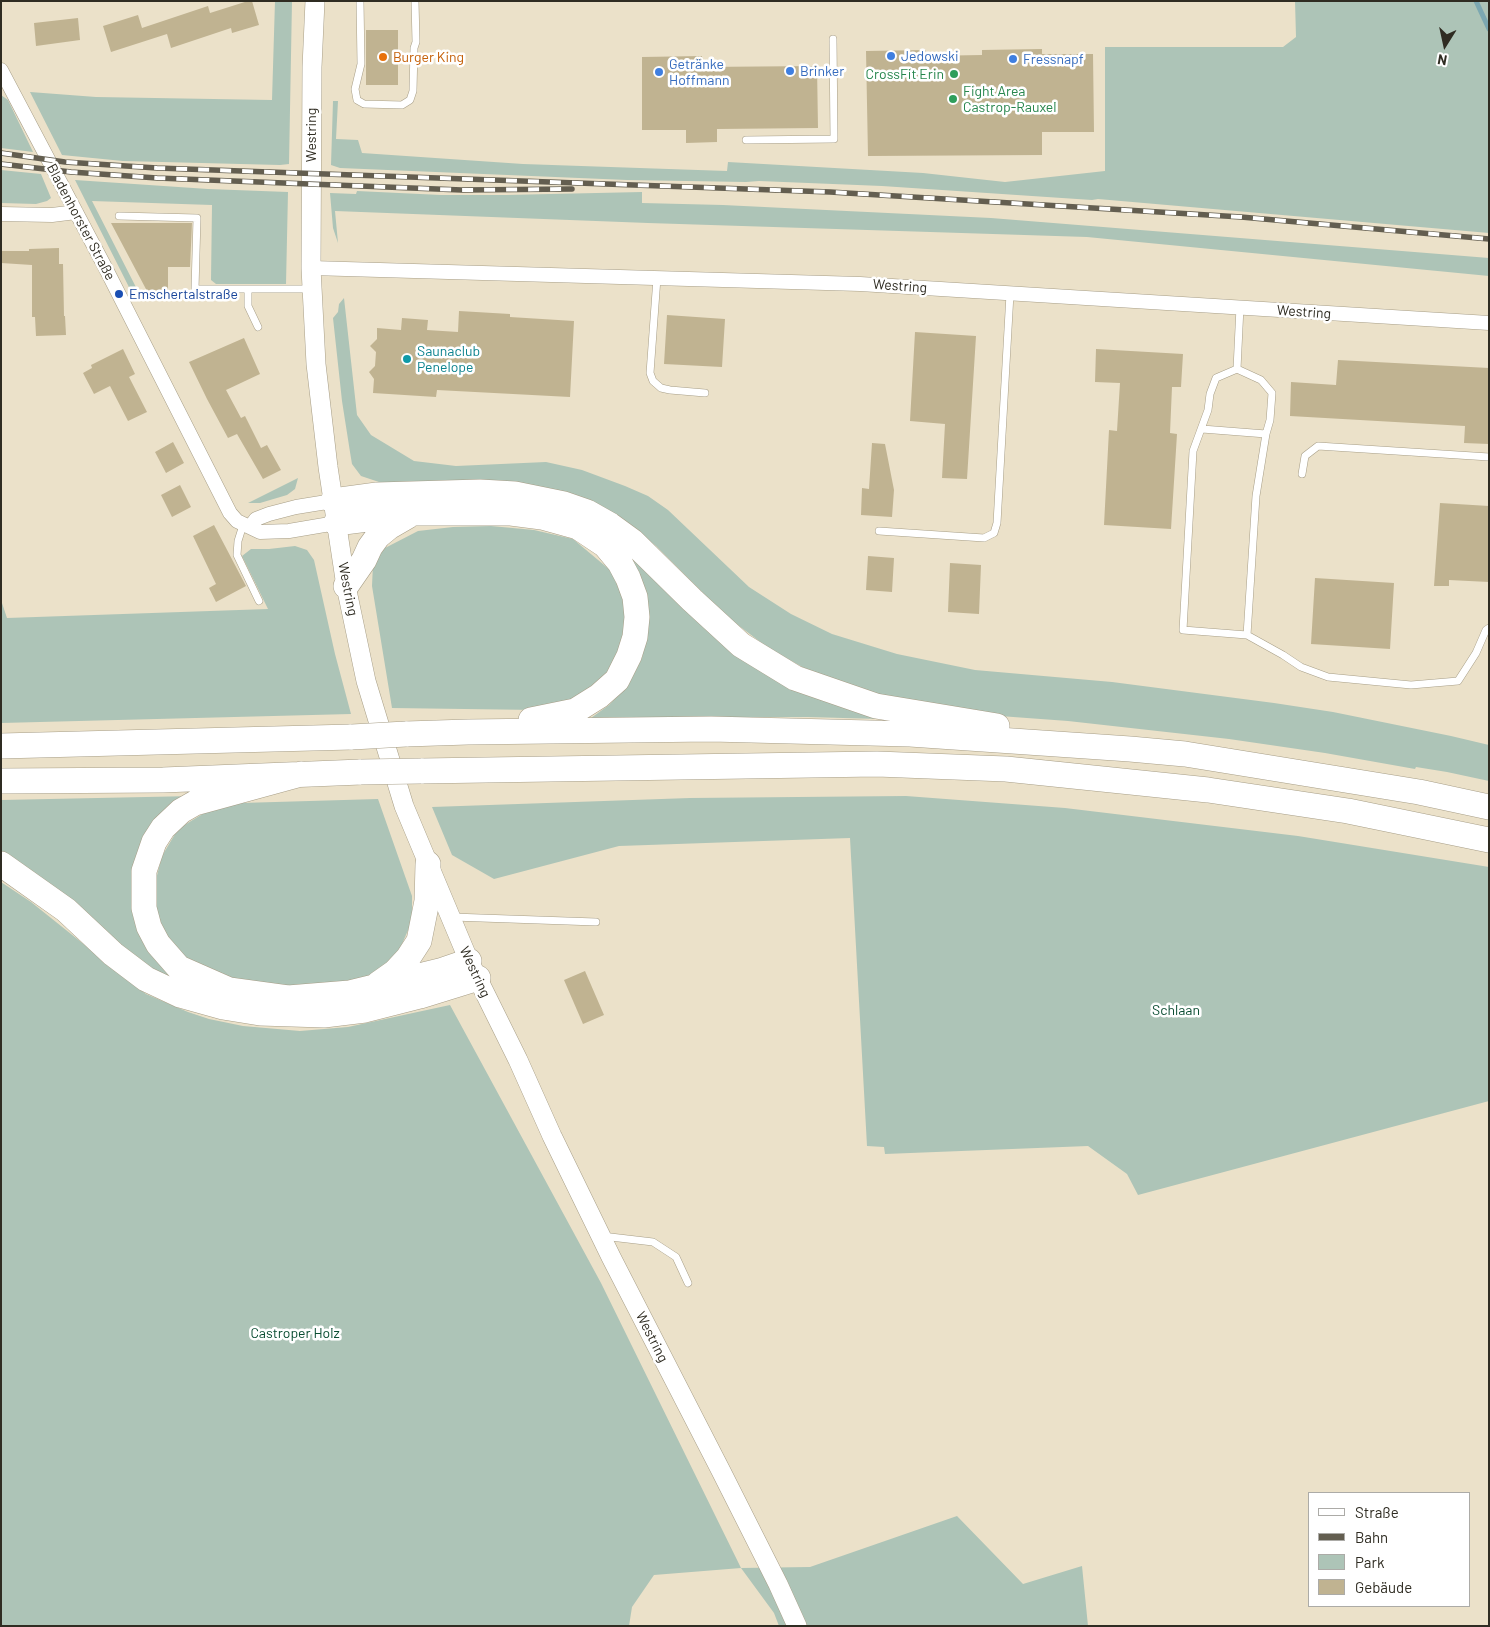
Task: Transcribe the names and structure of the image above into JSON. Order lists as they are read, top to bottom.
{
  "streets": {
    "main road": ["Westring"],
    "street": ["Bladenhorster Straße"]
  },
  "parks": ["Schlaan", "Castroper Holz"],
  "places": [
    "Jedowski",
    "Burger King",
    "Fressnapf",
    "Brinker",
    "Getränke Hoffmann",
    "CrossFit Erin",
    "Fight Area Castrop-Rauxel",
    "Emschertalstraße",
    "Saunaclub Penelope"
  ],
  "legend": [
    "Straße",
    "Bahn",
    "Park",
    "Gebäude"
  ],
  "north": "bottom"
}
